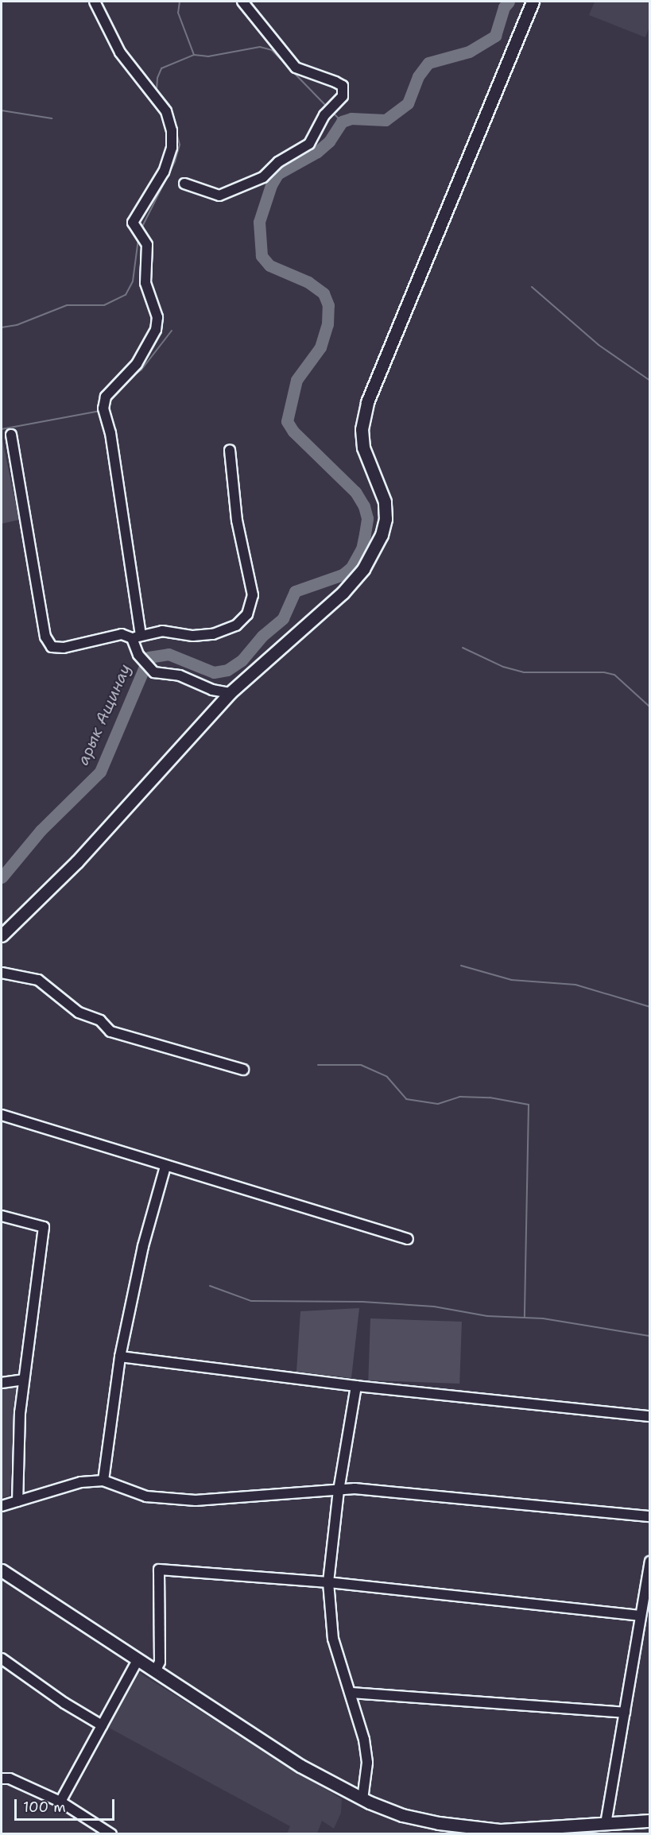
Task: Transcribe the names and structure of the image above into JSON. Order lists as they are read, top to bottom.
{
  "water": ["арык Ащинау"],
  "scale_bar": "100 m"
}
